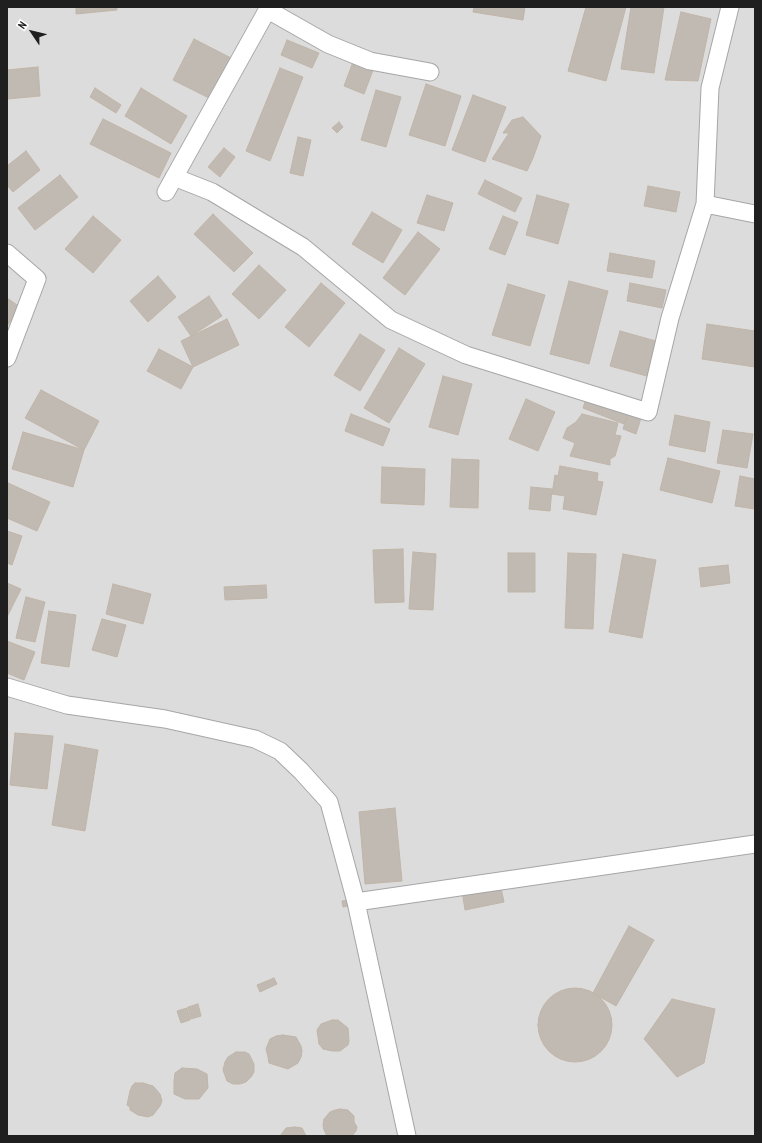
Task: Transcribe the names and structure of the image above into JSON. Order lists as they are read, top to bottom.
{
  "north": "top left"
}
